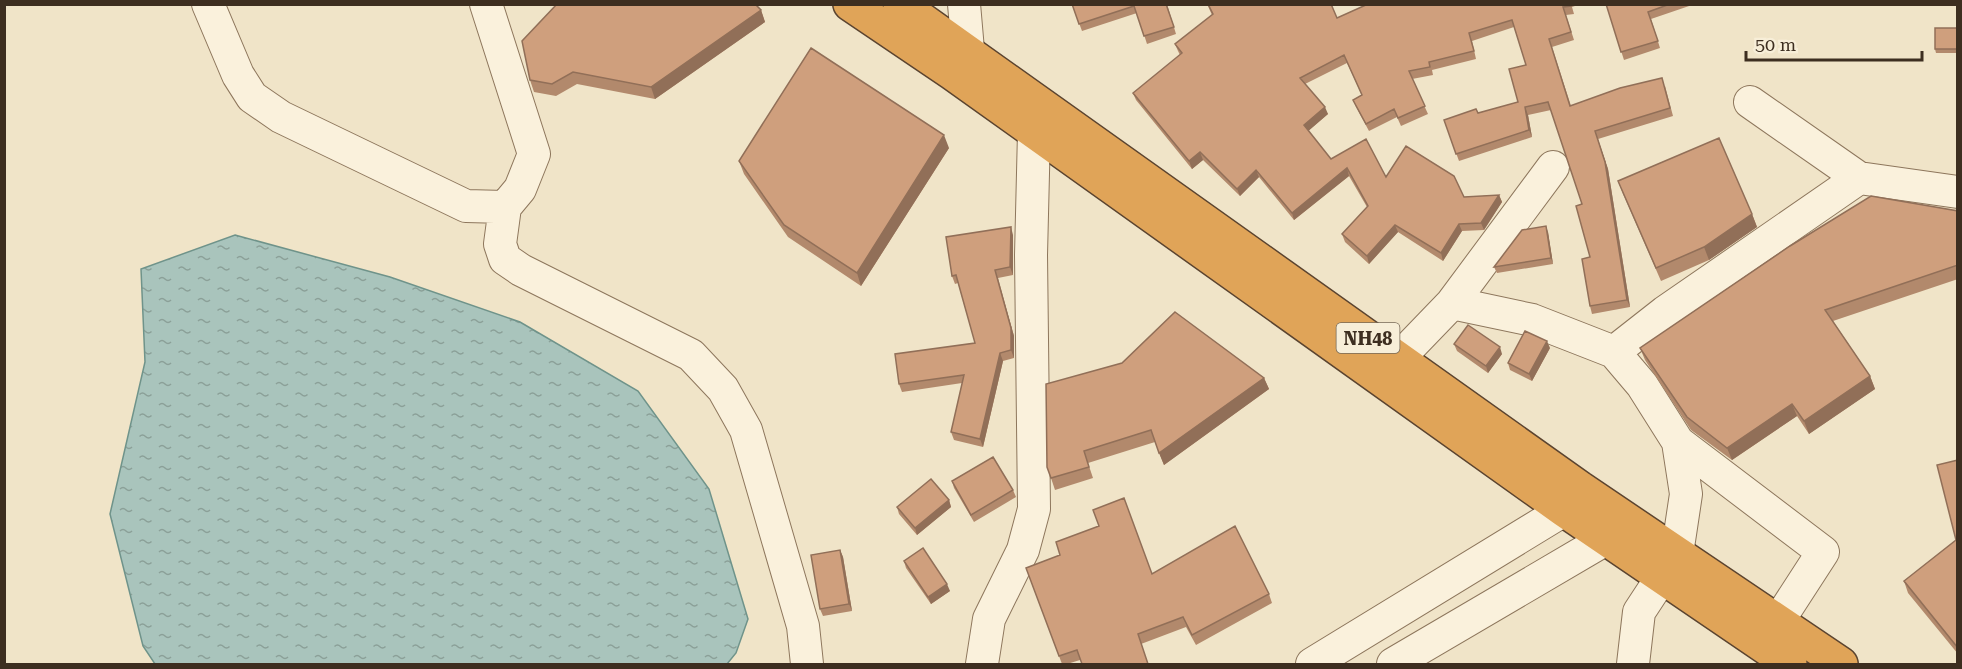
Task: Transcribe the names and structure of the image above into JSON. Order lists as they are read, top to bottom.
{
  "streets": {
    "highway": ["NH48"]
  },
  "scale_bar": "50 m"
}
